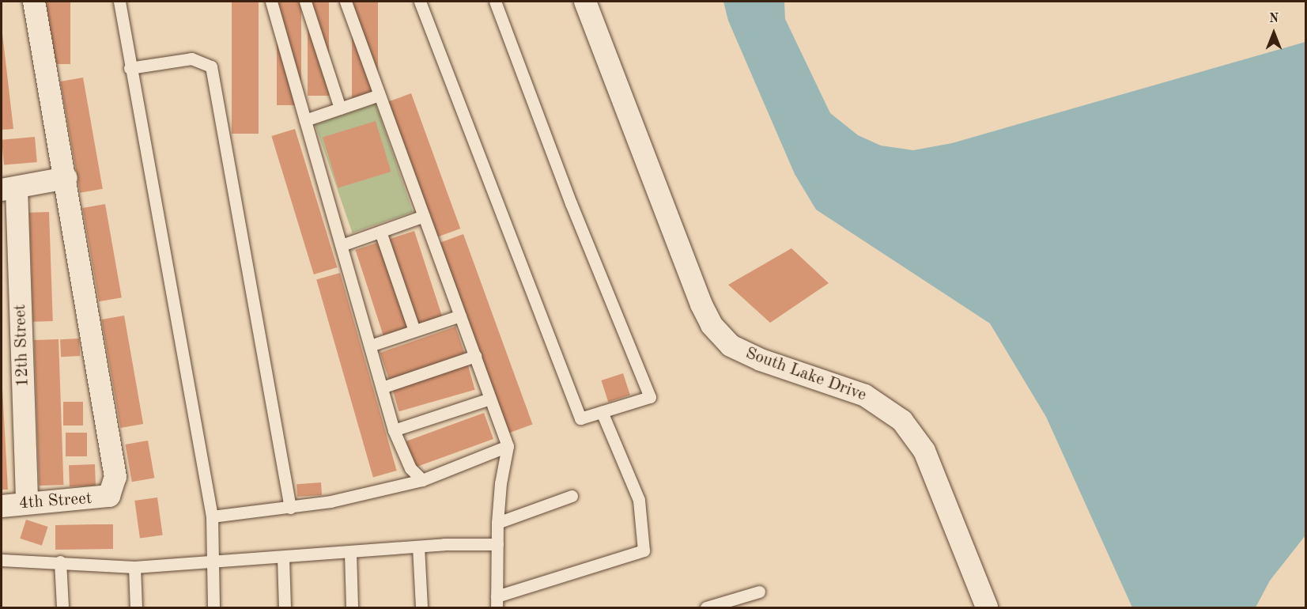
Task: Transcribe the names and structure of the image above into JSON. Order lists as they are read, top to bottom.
{
  "streets": {
    "street": ["12th Street", "South Lake Drive", "4th Street"]
  },
  "crossings": [
    ["12th Street", "4th Street"]
  ],
  "north": "top"
}
